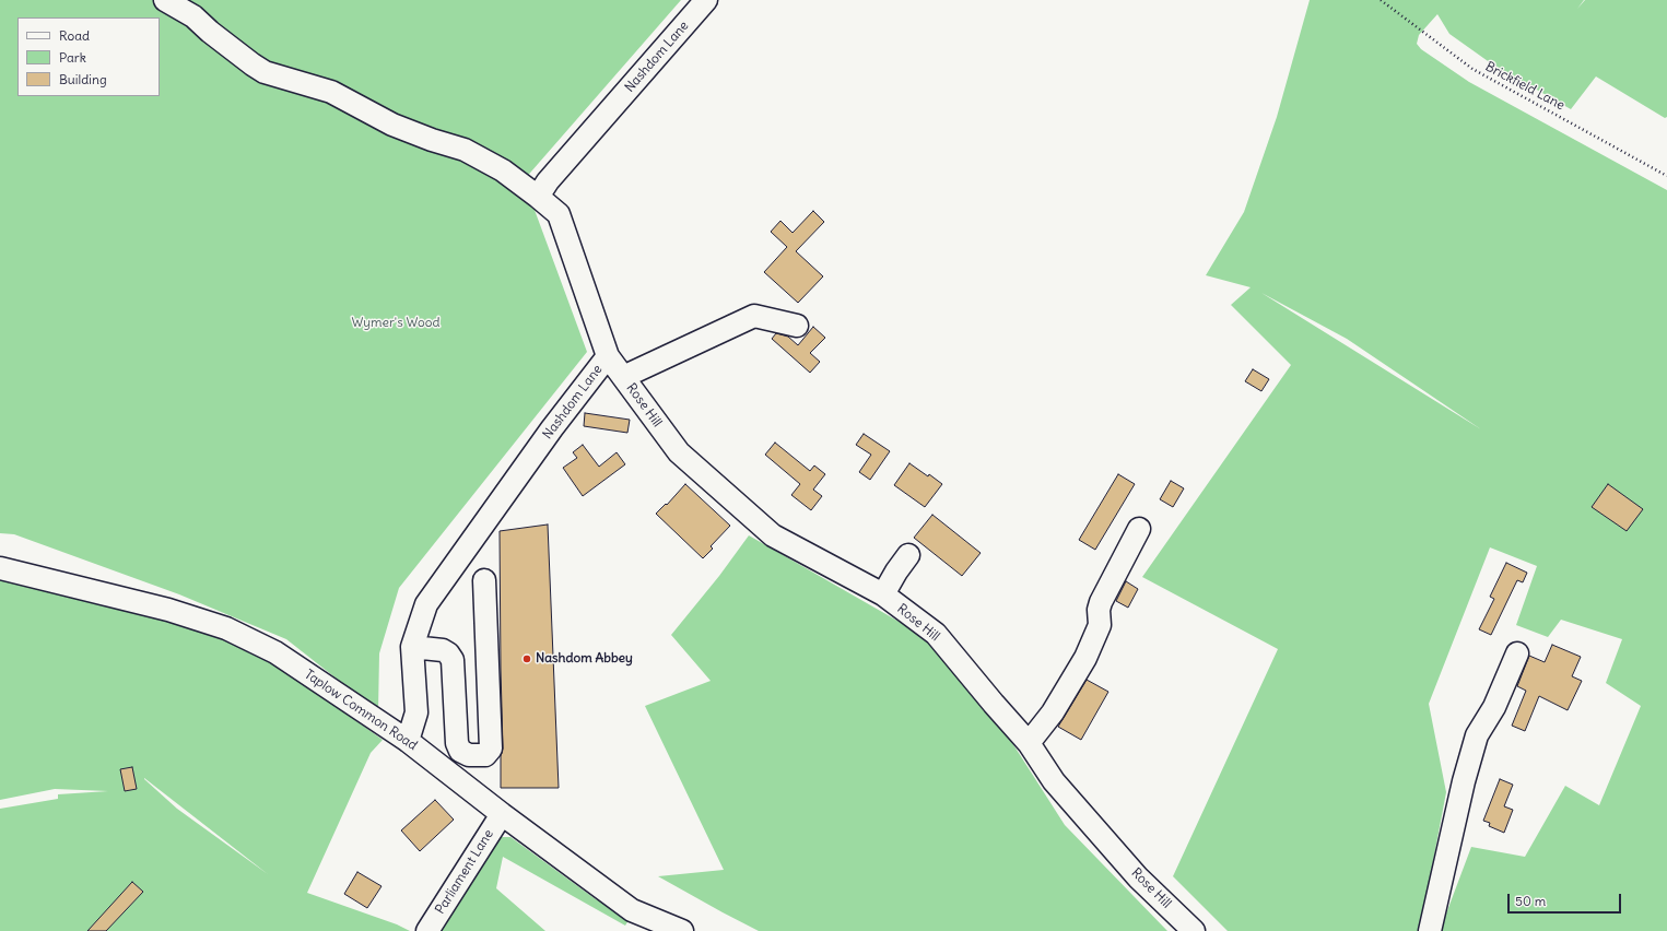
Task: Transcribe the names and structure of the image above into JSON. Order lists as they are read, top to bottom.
{
  "streets": {
    "street": [
      "Nashdom Lane",
      "Rose Hill",
      "Taplow Common Road",
      "Parliament Lane"
    ],
    "path": ["Brickfield Lane"]
  },
  "crossings": [
    ["Nashdom Lane", "Rose Hill"],
    ["Nashdom Lane", "Taplow Common Road"],
    ["Taplow Common Road", "Parliament Lane"]
  ],
  "parks": ["Wymer's Wood"],
  "places": ["Nashdom Abbey"],
  "legend": ["Road", "Park", "Building"],
  "scale_bar": "50 m"
}
